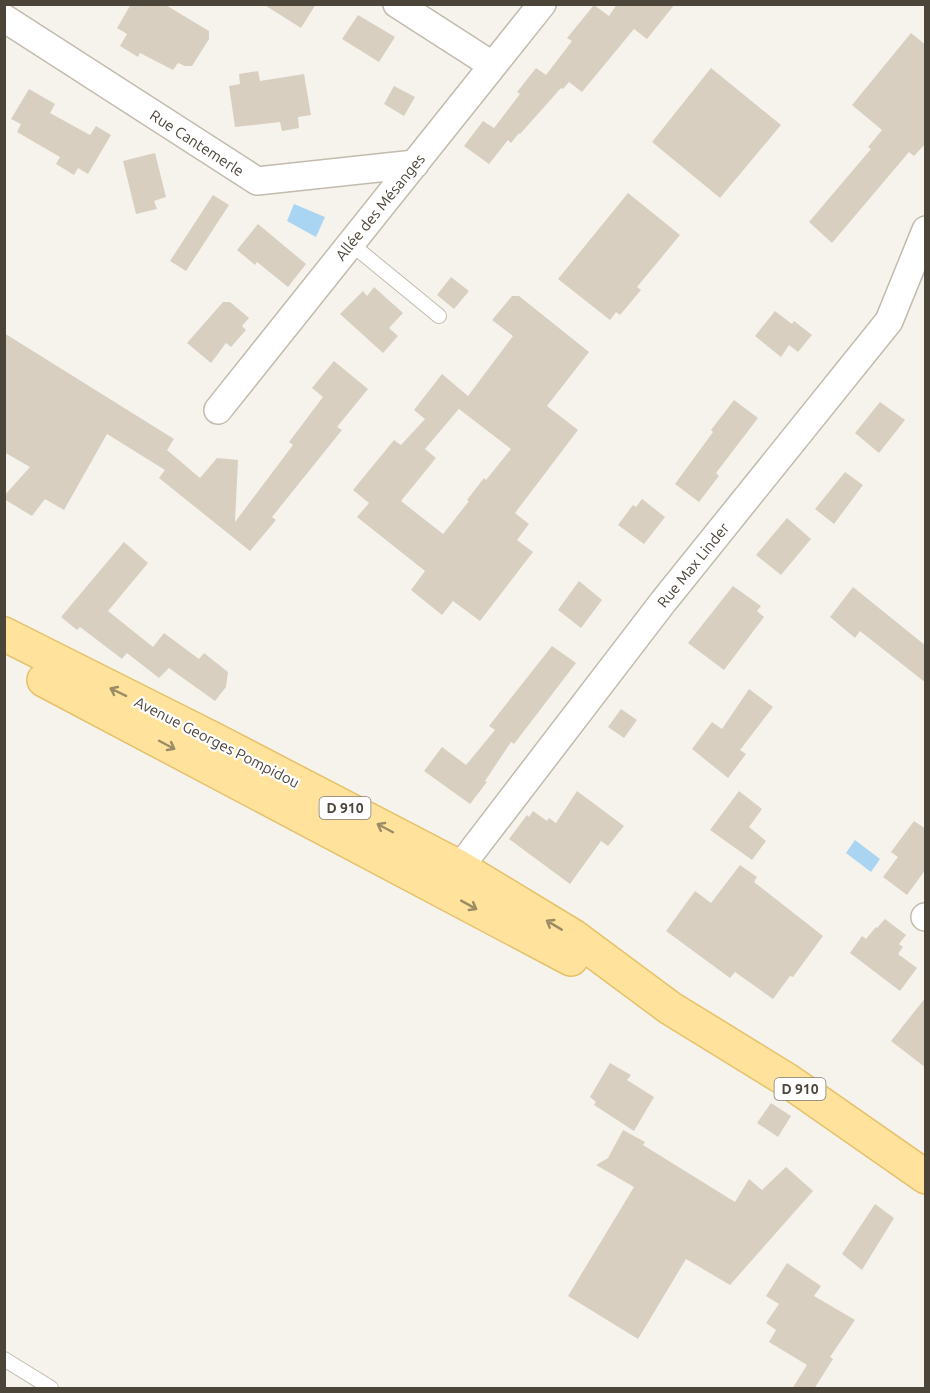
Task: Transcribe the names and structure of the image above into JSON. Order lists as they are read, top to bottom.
{
  "streets": {
    "main road": ["Avenue Georges Pompidou", "D 910"],
    "street": ["Rue Cantemerle", "Allée des Mésanges", "Rue Max Linder"]
  },
  "crossings": [
    ["Rue Cantemerle", "Allée des Mésanges"],
    ["Rue Max Linder", "Avenue Georges Pompidou"]
  ]
}
